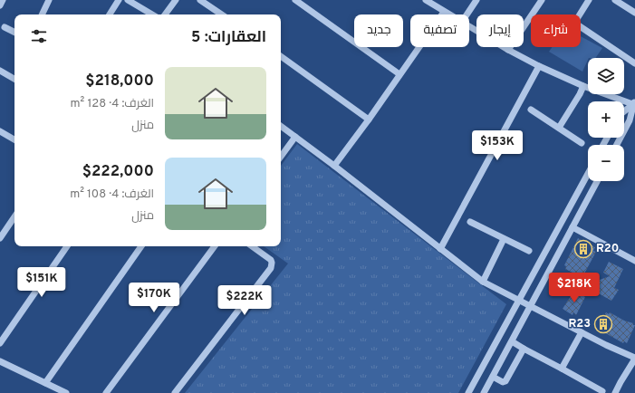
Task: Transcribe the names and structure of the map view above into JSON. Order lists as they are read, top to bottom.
{
  "places": {
    "building": ["R20", "R23"]
  },
  "page": {
    "chip": [
      "شراء",
      "إيجار",
      "تصفية",
      "جديد"
    ],
    "heading": "العقارات: 5",
    "map_buttons": ["+", "−"],
    "list": [
      {
        "name": "$218,000",
        "note": "الغرف: 4 · 128 m² · منزل"
      },
      {
        "name": "$222,000",
        "note": "الغرف: 4 · 108 m² · منزل"
      }
    ],
    "price": [
      "$153K",
      "$151K",
      "$218K",
      "$170K",
      "$222K"
    ]
  }
}
